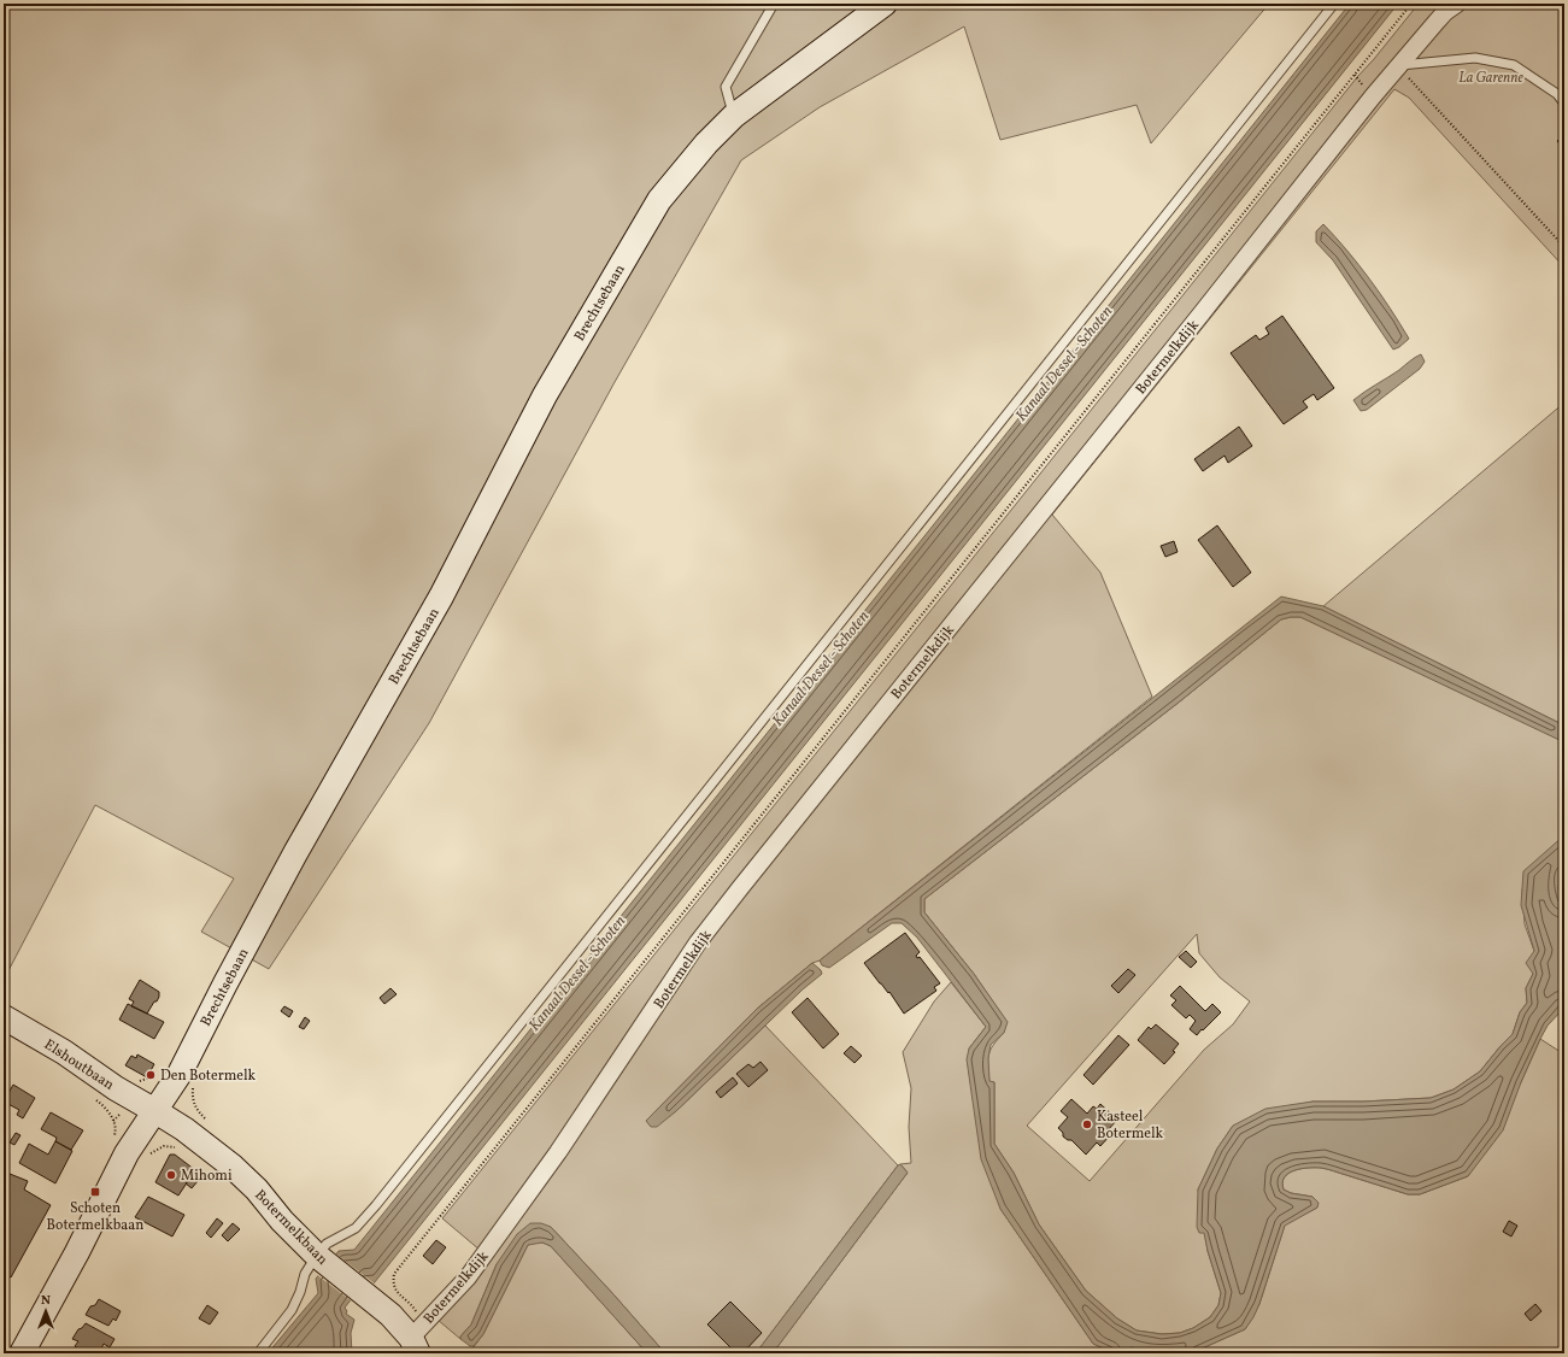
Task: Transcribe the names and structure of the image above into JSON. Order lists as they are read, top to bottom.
{
  "streets": {
    "main road": ["Brechtsebaan", "Elshoutbaan", "Botermelkbaan"],
    "street": ["Botermelkdijk"]
  },
  "crossings": [
    ["Brechtsebaan", "Elshoutbaan"],
    ["Brechtsebaan", "Botermelkbaan"],
    ["Botermelkdijk", "Botermelkbaan"],
    ["Elshoutbaan", "Botermelkbaan"]
  ],
  "water": ["Kanaal Dessel - Schoten"],
  "parks": ["La Garenne"],
  "places": {
    "other": ["Den Botermelk", "Kasteel Botermelk", "Mihomi"],
    "transit": ["Schoten Botermelkbaan"]
  },
  "north": "top"
}
